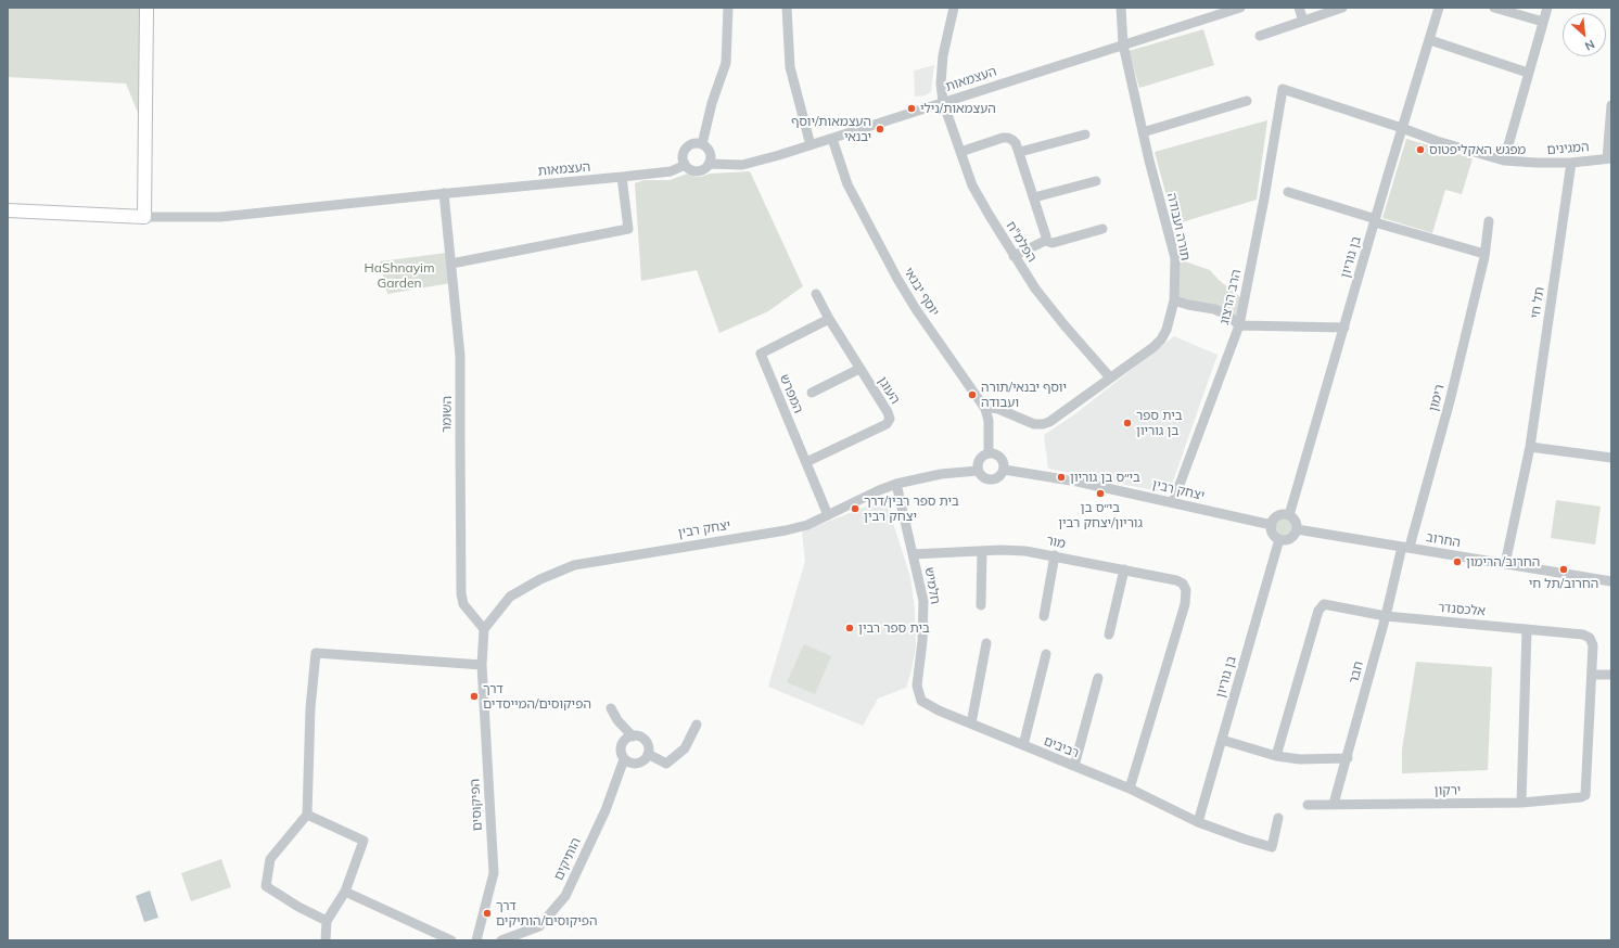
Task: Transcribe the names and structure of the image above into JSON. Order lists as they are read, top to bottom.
{
  "streets": {
    "street": [
      "העצמאות",
      "המגינים",
      "תורה ועבודה",
      "הפלמ\"ח",
      "בן גוריון",
      "יוסף יבנאי",
      "הרב הרצוג",
      "תל חי",
      "העוגן",
      "המפרש",
      "רימון",
      "השומר",
      "יצחק רבין",
      "החרוב",
      "מור",
      "חלמיש",
      "אלכסנדר",
      "חבר",
      "רביבים",
      "ירקון",
      "הפיקוסים",
      "הותיקים"
    ]
  },
  "crossings": [
    ["העצמאות", "תורה ועבודה"],
    ["העצמאות", "הפלמ\"ח"],
    ["העצמאות", "יוסף יבנאי"],
    ["העצמאות", "השומר"],
    ["המגינים", "בן גוריון"],
    ["המגינים", "הרב הרצוג"],
    ["המגינים", "תל חי"],
    ["תורה ועבודה", "הפלמ\"ח"],
    ["תורה ועבודה", "יוסף יבנאי"],
    ["בן גוריון", "יצחק רבין"],
    ["בן גוריון", "החרוב"],
    ["בן גוריון", "רביבים"],
    ["יוסף יבנאי", "יצחק רבין"],
    ["הרב הרצוג", "יצחק רבין"],
    ["תל חי", "החרוב"],
    ["העוגן", "המפרש"],
    ["המפרש", "יצחק רבין"],
    ["רימון", "החרוב"],
    ["רימון", "חבר"],
    ["השומר", "יצחק רבין"],
    ["יצחק רבין", "החרוב"],
    ["יצחק רבין", "חלמיש"],
    ["החרוב", "חבר"],
    ["מור", "חלמיש"],
    ["מור", "רביבים"],
    ["חלמיש", "רביבים"],
    ["אלכסנדר", "חבר"],
    ["אלכסנדר", "ירקון"],
    ["חבר", "ירקון"]
  ],
  "parks": ["HaShnayim Garden"],
  "places": [
    "העצמאות/נילי",
    "העצמאות/יוסף יבנאי",
    "מפגש האקליפטוס",
    "יוסף יבנאי/תורה ועבודה",
    "בית ספר בן גוריון",
    "בי״ס בן גוריון",
    "בי״ס בן גוריון/יצחק רבין",
    "בית ספר רבין/דרך יצחק רבין",
    "החרוב/הרימון",
    "החרוב/תל חי",
    "בית ספר רבין",
    "דרך הפיקוסים/המייסדים",
    "דרך הפיקוסים/הותיקים"
  ],
  "north": "bottom right"
}
